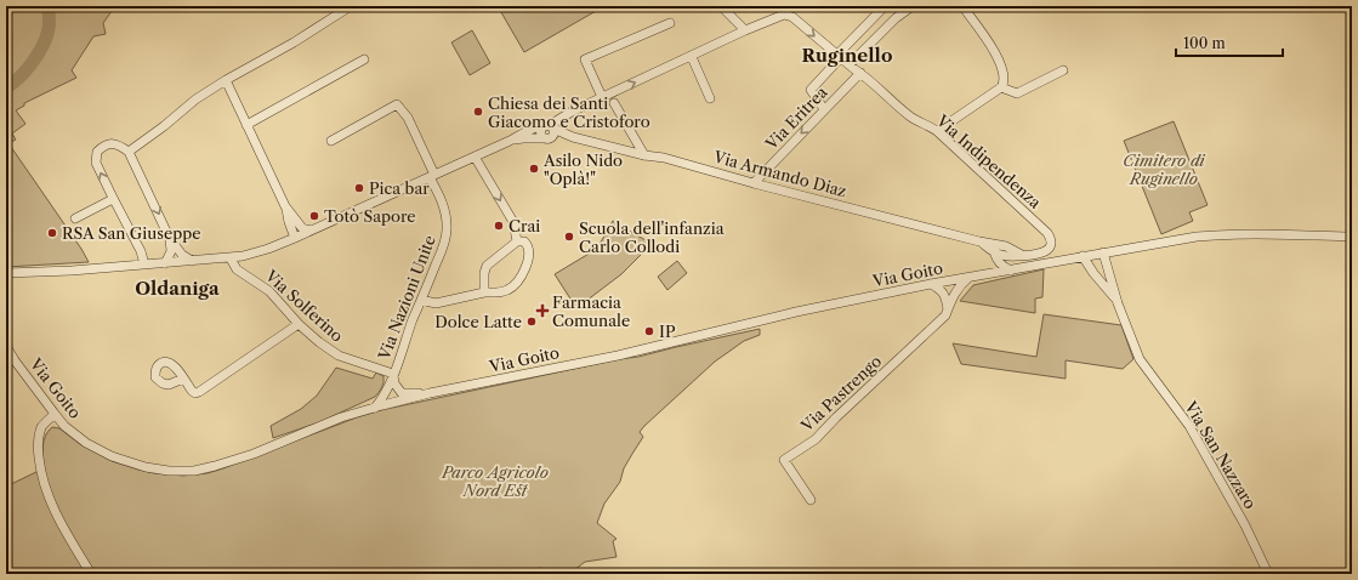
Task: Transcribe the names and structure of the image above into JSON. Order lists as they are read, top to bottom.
{
  "streets": {
    "street": [
      "Via Eritrea",
      "Via Indipendenza",
      "Via Armando Diaz",
      "Via Goito",
      "Via Nazioni Unite",
      "Via Solferino",
      "Via Pastrengo",
      "Via San Nazzaro"
    ]
  },
  "crossings": [
    ["Via Eritrea", "Via Indipendenza"],
    ["Via Eritrea", "Via Armando Diaz"],
    ["Via Indipendenza", "Via Armando Diaz"],
    ["Via Armando Diaz", "Via Goito"],
    ["Via Armando Diaz", "Via Nazioni Unite"],
    ["Via Armando Diaz", "Via Solferino"],
    ["Via Goito", "Via Nazioni Unite"],
    ["Via Goito", "Via Pastrengo"],
    ["Via Goito", "Via San Nazzaro"],
    ["Via Nazioni Unite", "Via Solferino"]
  ],
  "one_way": ["Via Eritrea"],
  "districts": ["Ruginello", "Oldaniga"],
  "parks": ["Cimitero di Ruginello", "Parco Agricolo Nord Est"],
  "places": {
    "other": [
      "Chiesa dei Santi Giacomo e Cristoforo",
      "Asilo Nido \"Oplà!\"",
      "Pica bar",
      "Totò Sapore",
      "Crai",
      "RSA San Giuseppe",
      "Scuola dell'infanzia Carlo Collodi",
      "Dolce Latte",
      "IP"
    ],
    "health": ["Farmacia Comunale"]
  },
  "scale_bar": "100 m"
}
